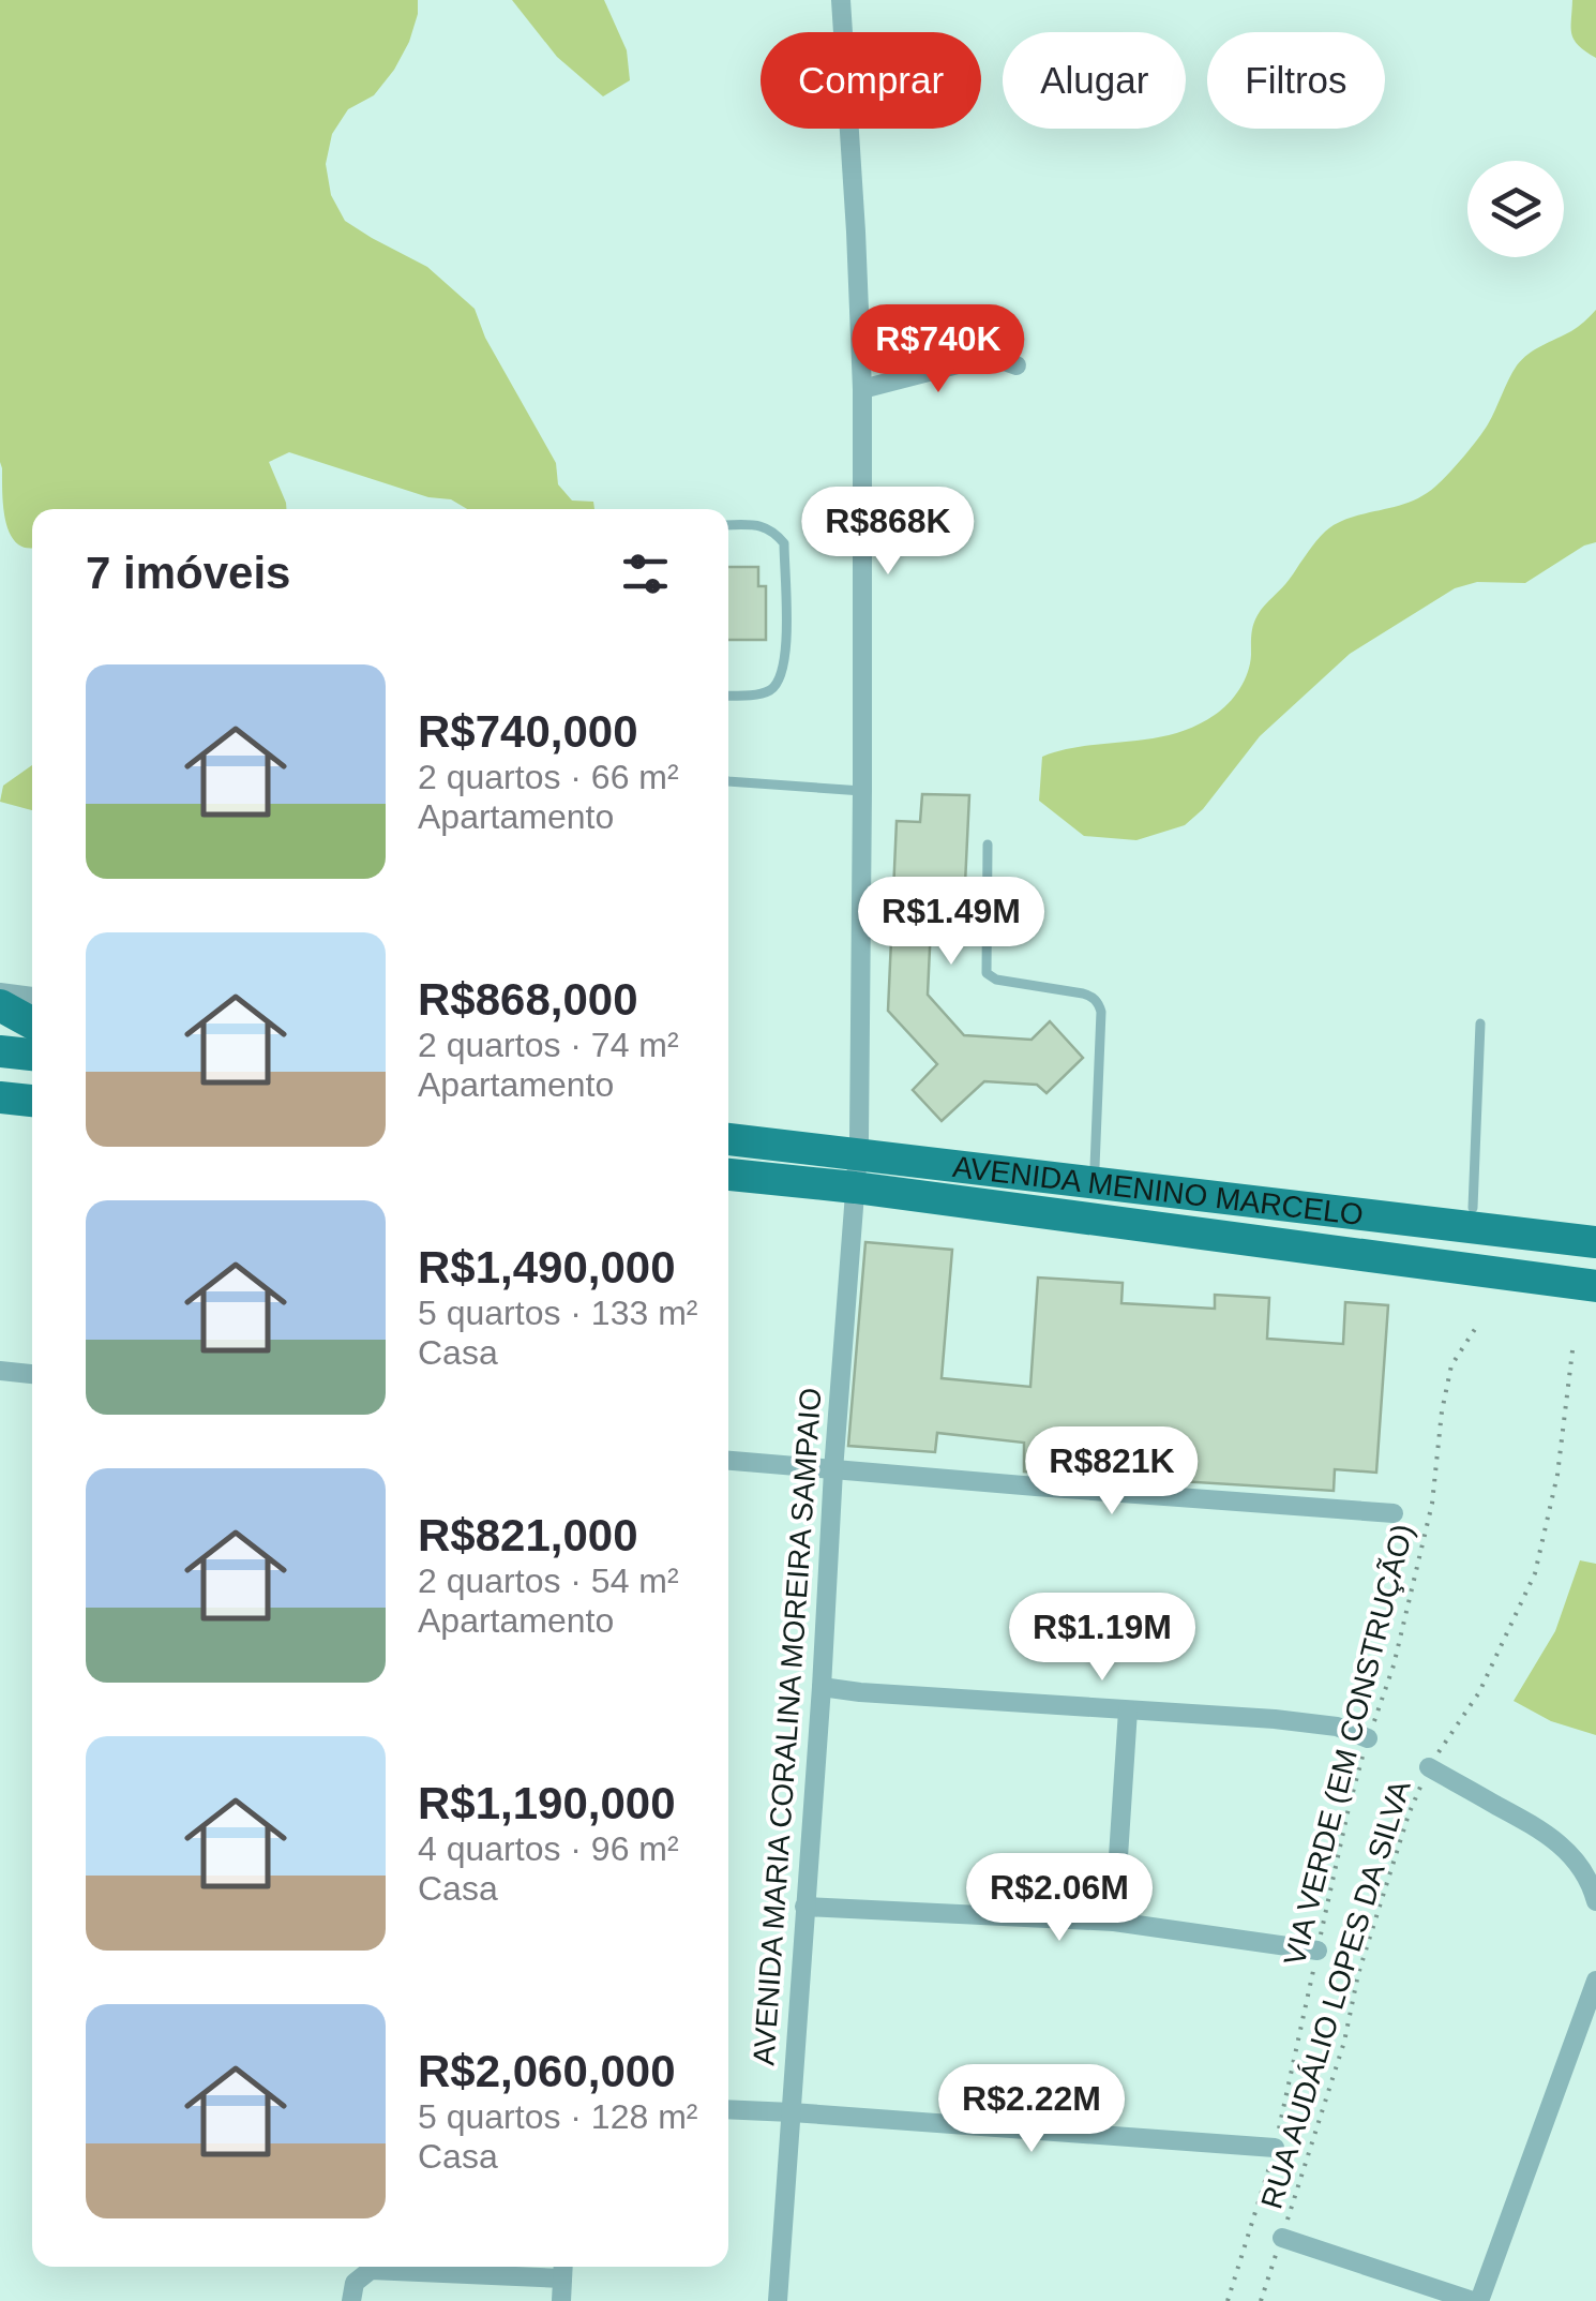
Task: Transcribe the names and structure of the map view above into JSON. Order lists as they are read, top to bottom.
{
  "streets": {
    "main road": ["AVENIDA MENINO MARCELO"],
    "street": ["AVENIDA MARIA CORALINA MOREIRA SAMPAIO"],
    "path": ["VIA VERDE (EM CONSTRUÇÃO)", "RUA AUDÁLIO LOPES DA SILVA"]
  },
  "crossings": [
    ["AVENIDA MENINO MARCELO", "AVENIDA MARIA CORALINA MOREIRA SAMPAIO"]
  ],
  "page": {
    "chip": ["Comprar", "Alugar", "Filtros"],
    "price": [
      "R$740K",
      "R$868K",
      "R$1.49M",
      "R$821K",
      "R$1.19M",
      "R$2.06M",
      "R$2.22M"
    ],
    "heading": "7 imóveis",
    "list": [
      {
        "name": "R$740,000",
        "note": "2 quartos · 66 m² · Apartamento"
      },
      {
        "name": "R$868,000",
        "note": "2 quartos · 74 m² · Apartamento"
      },
      {
        "name": "R$1,490,000",
        "note": "5 quartos · 133 m² · Casa"
      },
      {
        "name": "R$821,000",
        "note": "2 quartos · 54 m² · Apartamento"
      },
      {
        "name": "R$1,190,000",
        "note": "4 quartos · 96 m² · Casa"
      },
      {
        "name": "R$2,060,000",
        "note": "5 quartos · 128 m² · Casa"
      }
    ]
  }
}
